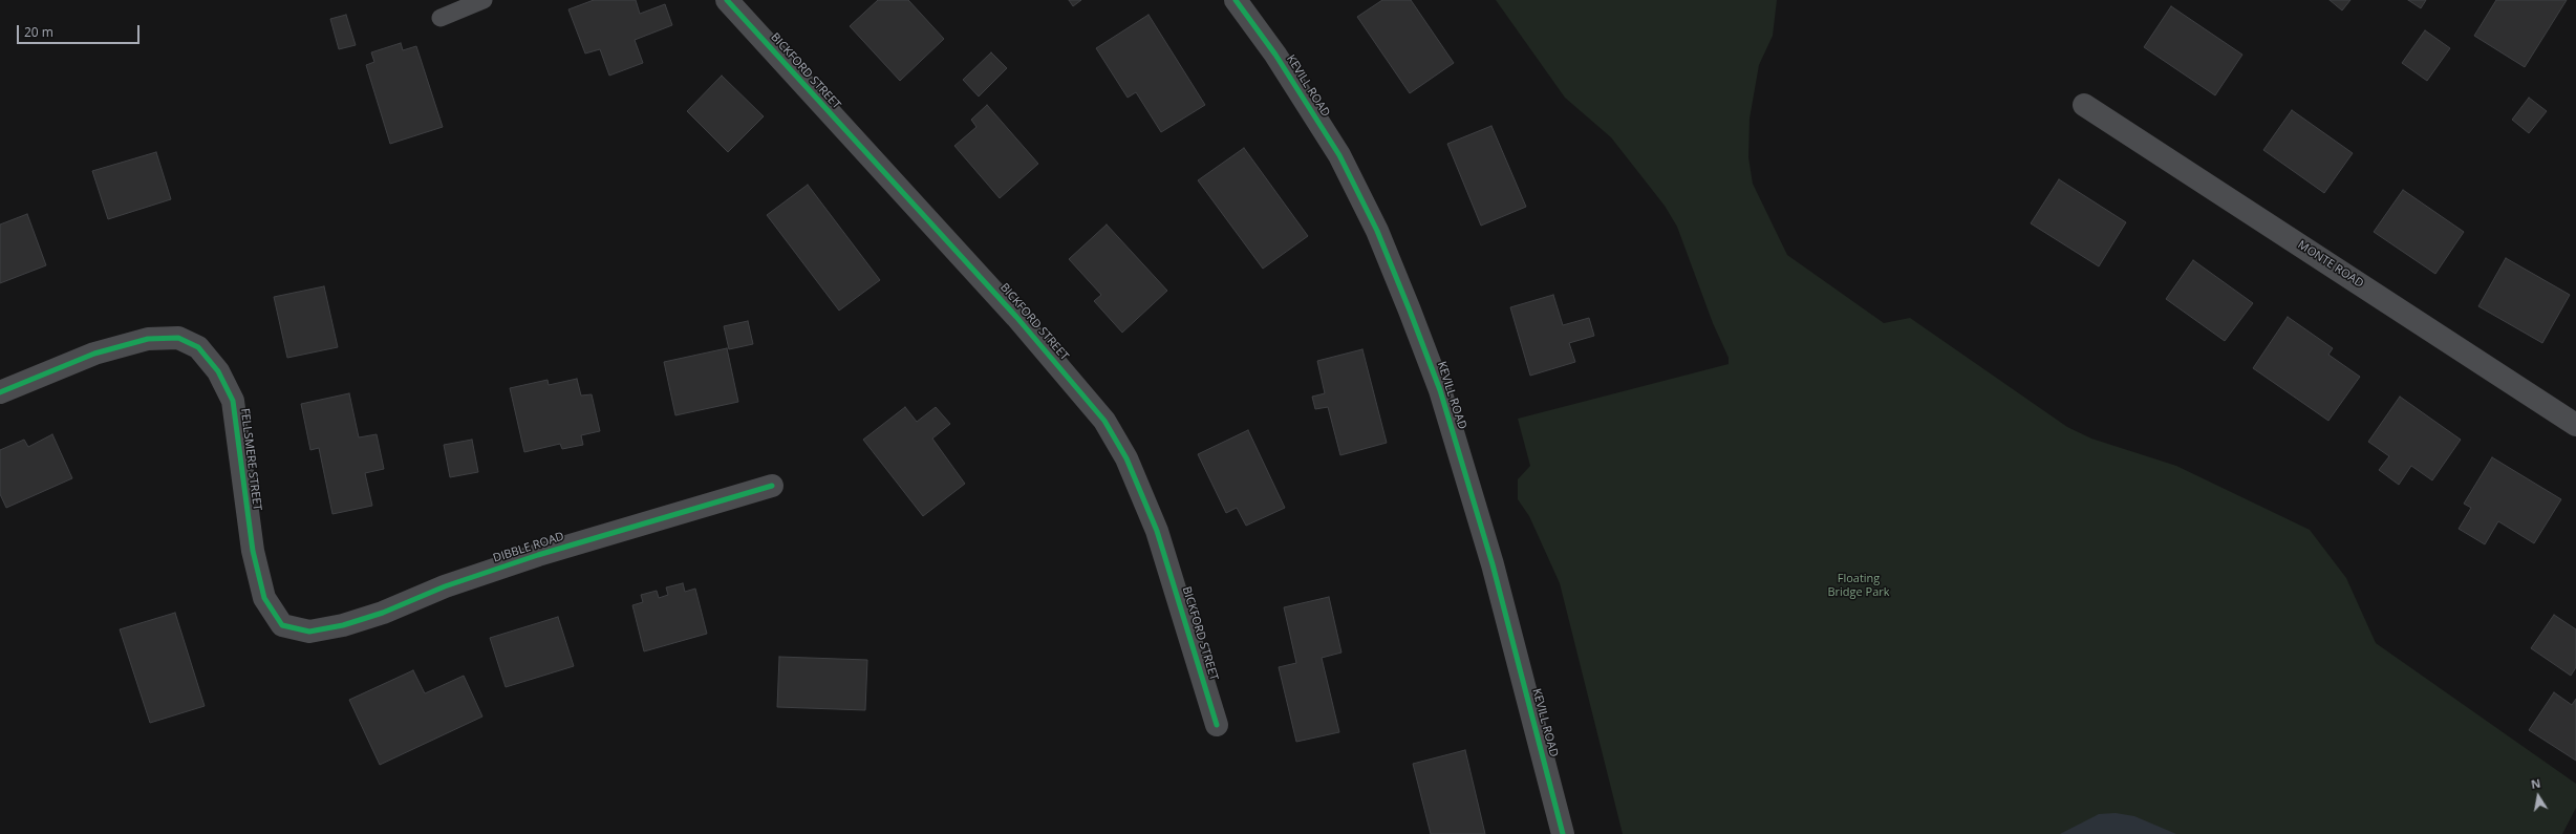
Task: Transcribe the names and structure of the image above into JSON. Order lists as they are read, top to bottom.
{
  "streets": {
    "street": [
      "BICKFORD STREET",
      "KEVILL ROAD",
      "MONTE ROAD",
      "FELLSMERE STREET",
      "DIBBLE ROAD"
    ]
  },
  "crossings": [
    ["FELLSMERE STREET", "DIBBLE ROAD"]
  ],
  "parks": ["Floating Bridge Park"],
  "scale_bar": "20 m",
  "north": "top"
}
